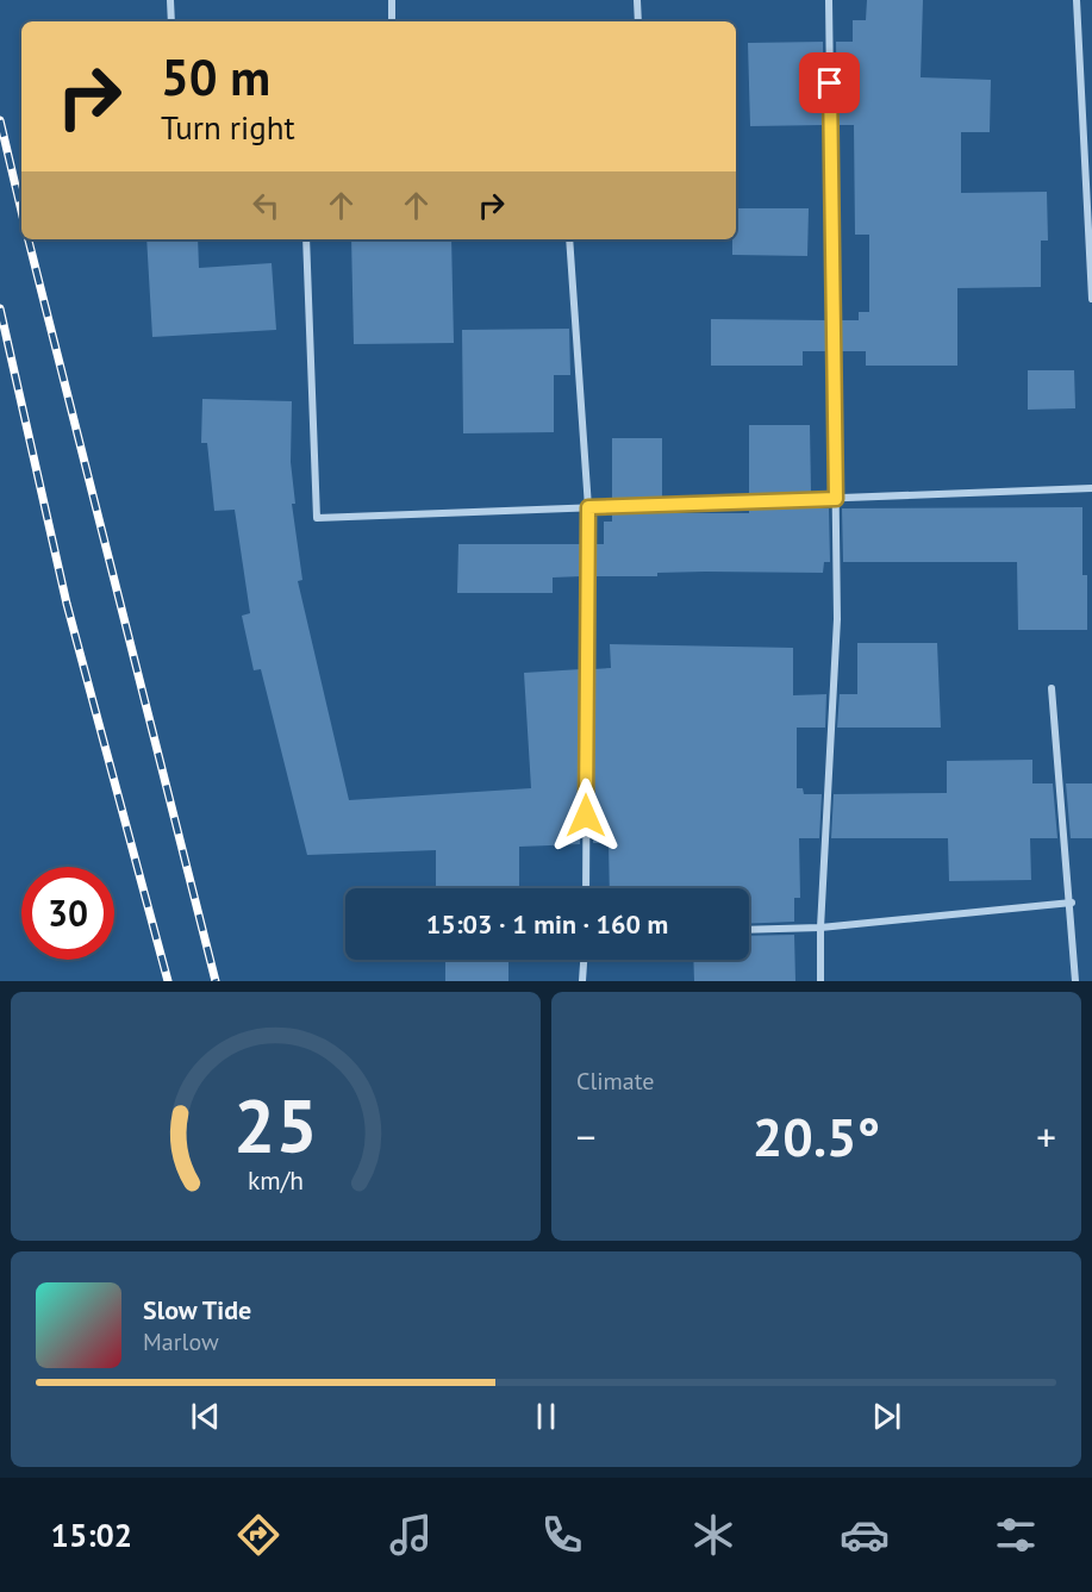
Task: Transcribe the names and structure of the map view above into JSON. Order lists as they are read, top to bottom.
{
  "page": {
    "turn": ["50 m", "Turn right"],
    "limit": "30",
    "trip": "15:03 · 1 min · 160 m",
    "tile": "Climate",
    "heat": ["−", "20.5°", "+"],
    "song": ["Slow Tide", "Marlow"],
    "tabs": "15:02",
    "gauge": ["25", "km/h"]
  }
}
